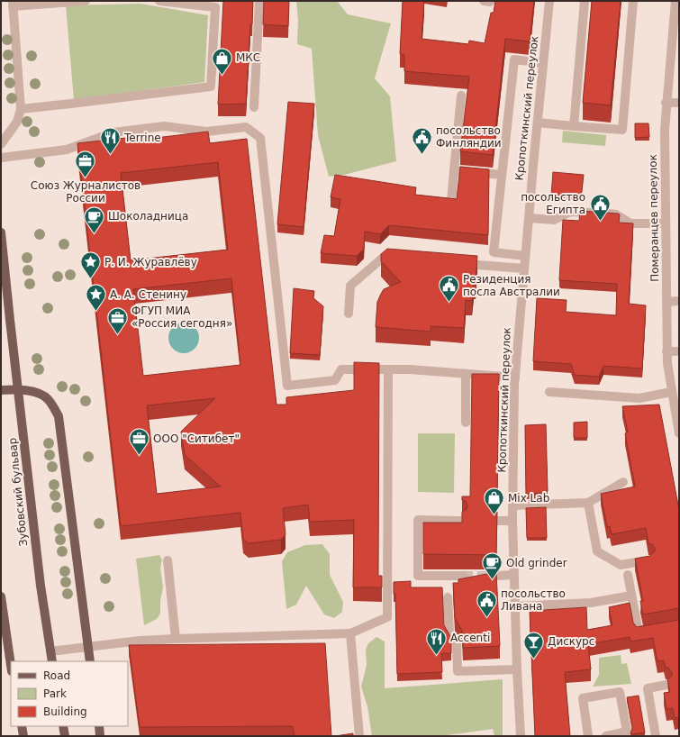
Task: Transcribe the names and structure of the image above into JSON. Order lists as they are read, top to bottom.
{
  "streets": {
    "main road": ["Зубовский бульвар"],
    "street": ["Кропоткинский переулок", "Померанцев переулок"]
  },
  "places": {
    "shop": ["МКС", "Mix Lab"],
    "public building": [
      "посольство Финляндии",
      "посольство Египта",
      "Резиденция посла Австралии",
      "посольство Ливана"
    ],
    "restaurant": ["Terrine", "Accenti"],
    "office": ["Союз Журналистов России", "ФГУП МИА «Россия сегодня»", "ООО \"Ситибет\""],
    "cafe": ["Шоколадница", "Old grinder"],
    "place": ["Р. И. Журавлёву", "А. А. Стенину"],
    "bar": ["Дискурс"]
  },
  "legend": ["Road", "Park", "Building"]
}
